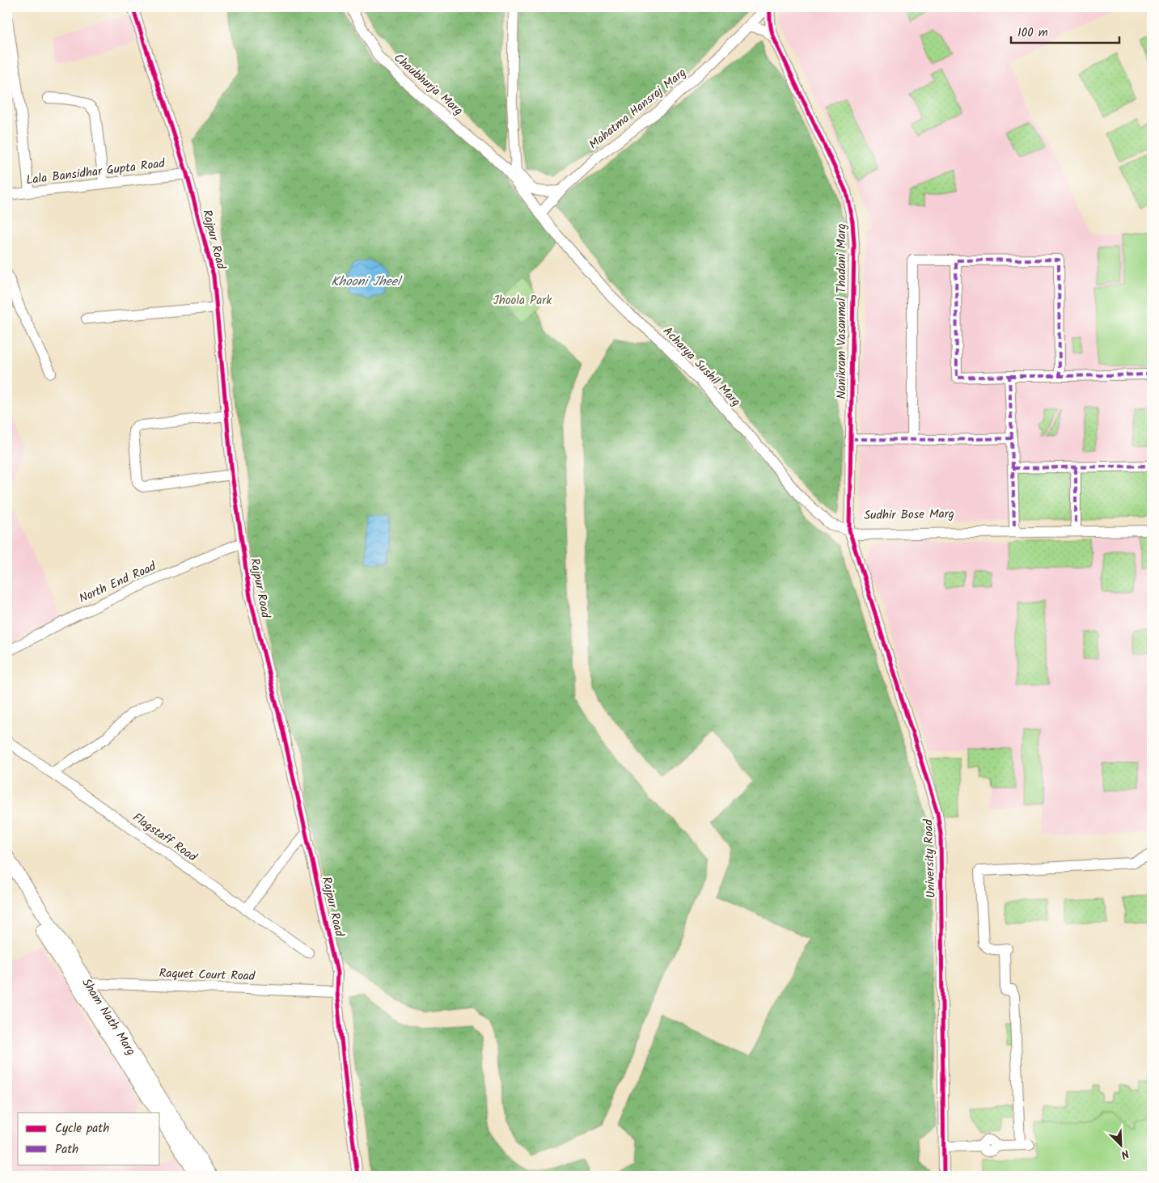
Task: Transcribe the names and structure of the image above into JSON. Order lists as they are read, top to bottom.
{
  "streets": {
    "main road": ["Sham Nath Marg"],
    "street": [
      "Chaubhurja Marg",
      "Mahatma Hansraj Marg",
      "Lala Bansidhar Gupta Road",
      "Rajpur Road",
      "Nanikram Vasanmal Thadani Marg",
      "Acharya Sushil Marg",
      "Sudhir Bose Marg",
      "North End Road",
      "Flagstaff Road",
      "University Road",
      "Raquet Court Road"
    ]
  },
  "crossings": [
    ["Chaubhurja Marg", "Acharya Sushil Marg"],
    ["Mahatma Hansraj Marg", "Acharya Sushil Marg"],
    ["Lala Bansidhar Gupta Road", "Rajpur Road"],
    ["Rajpur Road", "North End Road"],
    ["Rajpur Road", "Raquet Court Road"],
    ["Nanikram Vasanmal Thadani Marg", "Acharya Sushil Marg"],
    ["Nanikram Vasanmal Thadani Marg", "Sudhir Bose Marg"],
    ["Nanikram Vasanmal Thadani Marg", "University Road"],
    ["Acharya Sushil Marg", "Sudhir Bose Marg"],
    ["Acharya Sushil Marg", "University Road"],
    ["Sudhir Bose Marg", "University Road"],
    ["Raquet Court Road", "Sham Nath Marg"]
  ],
  "water": ["Khooni Jheel"],
  "parks": ["Jhoola Park"],
  "legend": ["Cycle path", "Path"],
  "scale_bar": "100 m",
  "north": "bottom right"
}
